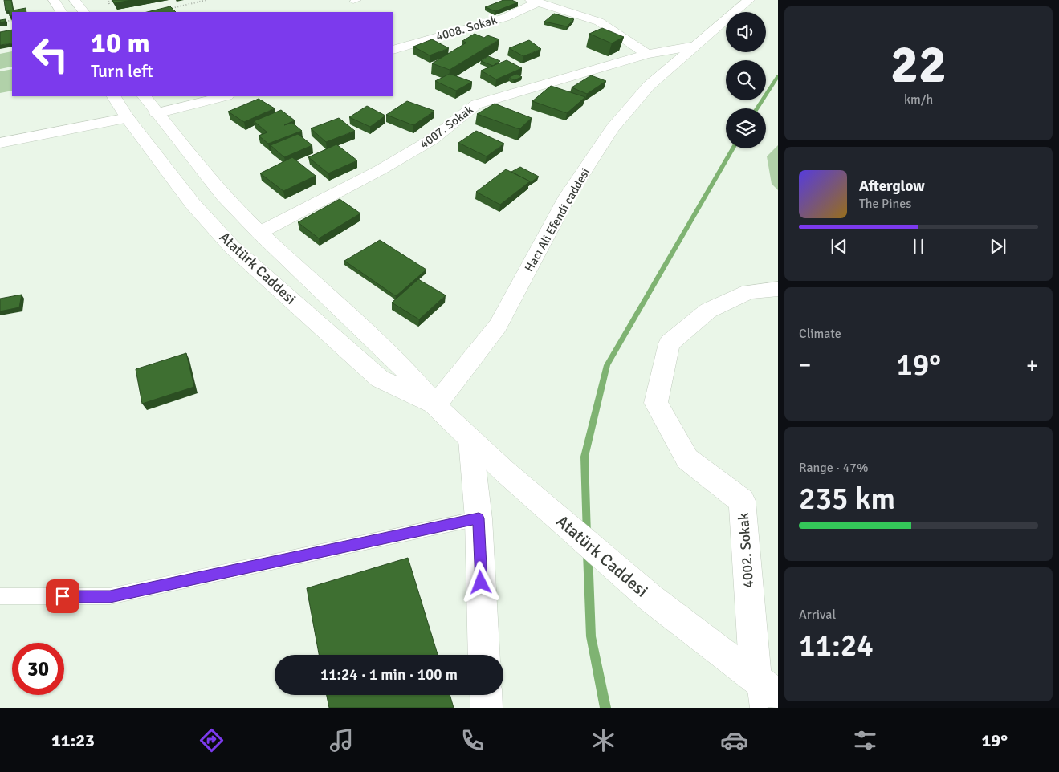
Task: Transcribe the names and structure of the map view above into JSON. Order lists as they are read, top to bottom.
{
  "streets": {
    "street": [
      "4008. Sokak",
      "4007. Sokak",
      "Hacı Ali Efendi caddesi",
      "Atatürk Caddesi",
      "4002. Sokak"
    ]
  },
  "crossings": [
    ["4008. Sokak", "4007. Sokak"],
    ["4007. Sokak", "Hacı Ali Efendi caddesi"],
    ["4007. Sokak", "Atatürk Caddesi"],
    ["Hacı Ali Efendi caddesi", "Atatürk Caddesi"],
    ["Atatürk Caddesi", "4002. Sokak"]
  ],
  "page": {
    "tile": [
      ["22", "km/h"],
      "Climate",
      ["Range · 47%", "235 km"],
      ["Arrival", "11:24"]
    ],
    "turn": ["10 m", "Turn left"],
    "song": ["Afterglow", "The Pines"],
    "heat": ["−", "19°", "+"],
    "limit": "30",
    "trip": "11:24 · 1 min · 100 m",
    "tabs": ["11:23", "19°"]
  }
}
